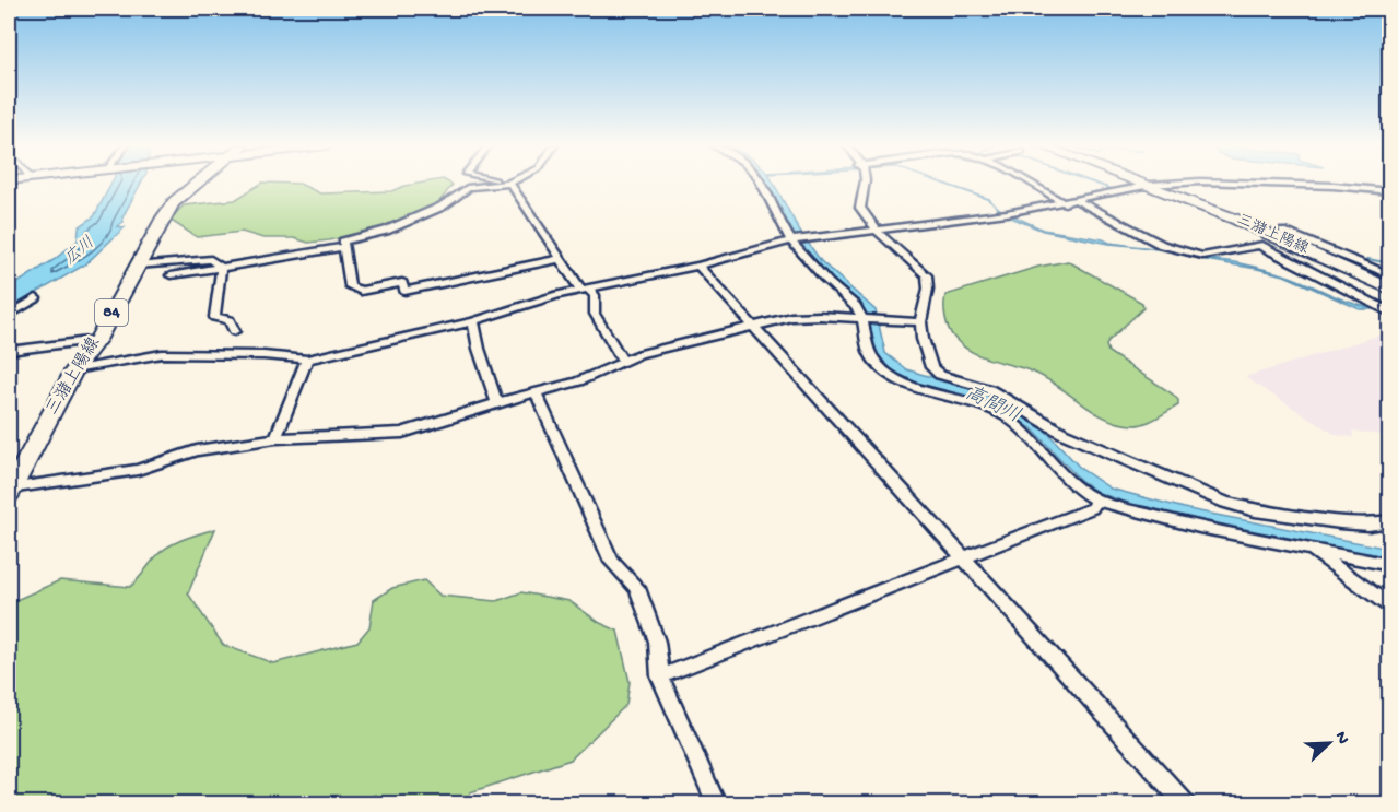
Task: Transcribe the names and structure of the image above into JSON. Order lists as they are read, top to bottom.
{
  "streets": {
    "main road": ["三潴上陽線", "84"]
  },
  "water": ["広川", "高間川"],
  "north": "top right"
}
